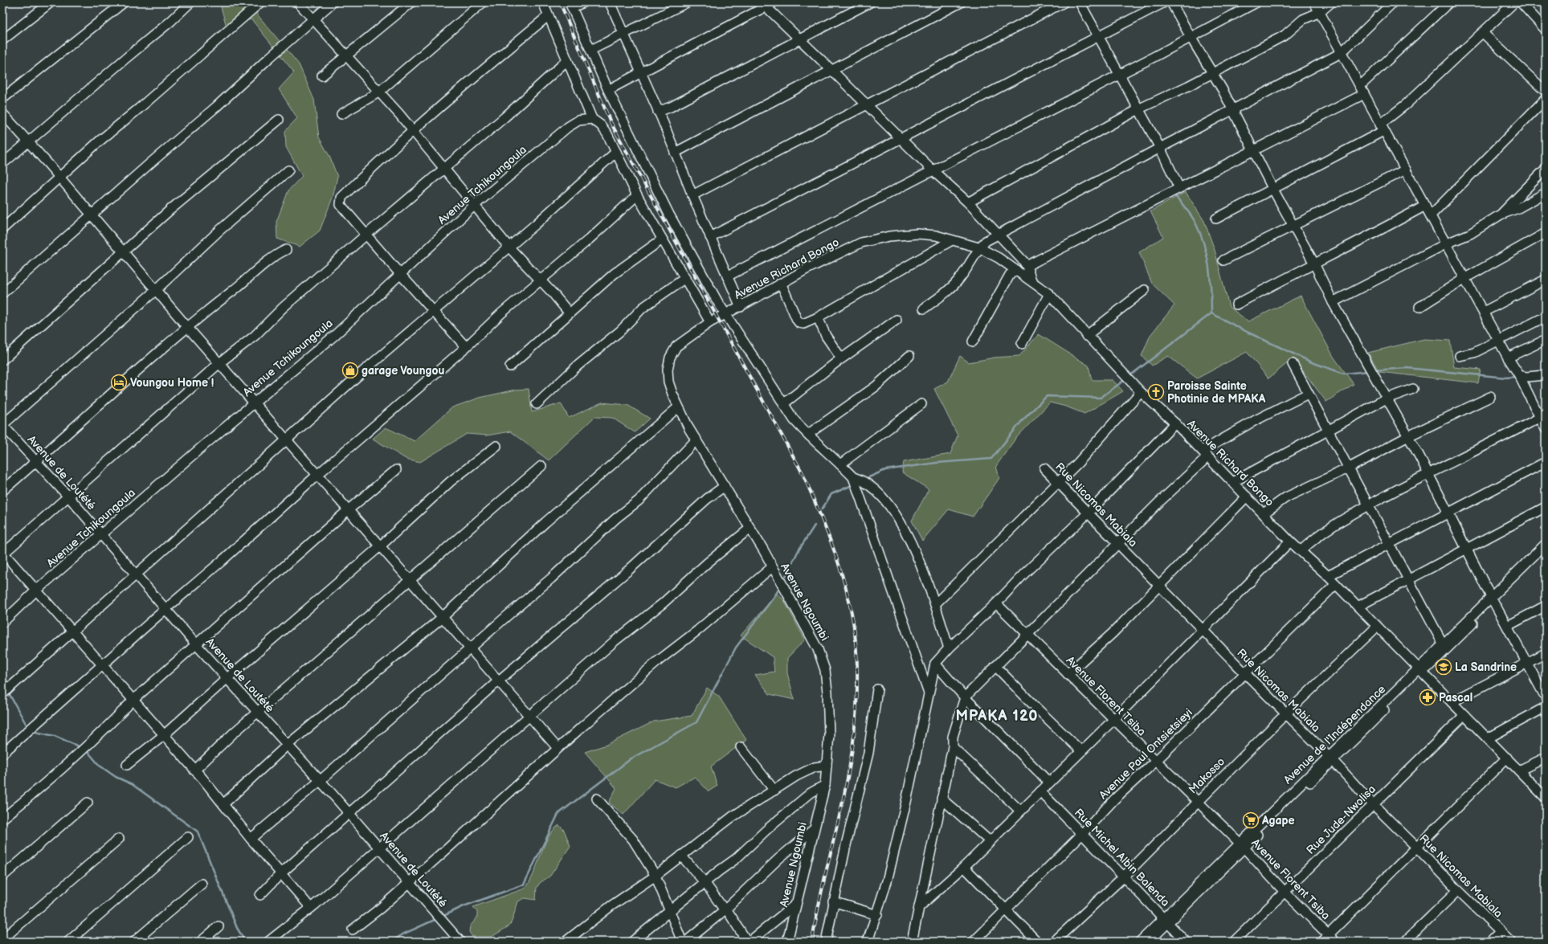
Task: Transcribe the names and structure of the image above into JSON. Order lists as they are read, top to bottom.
{
  "streets": {
    "street": [
      "Avenue Tchikoungoula",
      "Avenue Richard Bongo",
      "Avenue de Loutété",
      "Rue Nicomas Mabiala",
      "Avenue Ngoumbi",
      "Avenue Florent Tsiba",
      "Avenue de l'Indépendance",
      "Avenue Paul Ontsietsieyi",
      "Makosso",
      "Rue Jude-Nwolisa",
      "Rue Michel Albin Balenda"
    ]
  },
  "crossings": [
    ["Avenue Tchikoungoula", "Avenue de Loutété"],
    ["Avenue Richard Bongo", "Avenue Ngoumbi"],
    ["Avenue Richard Bongo", "Avenue de l'Indépendance"],
    ["Avenue Richard Bongo", "Avenue Paul Ontsietsieyi"],
    ["Avenue Richard Bongo", "Makosso"],
    ["Avenue Richard Bongo", "Rue Jude-Nwolisa"],
    ["Rue Nicomas Mabiala", "Avenue de l'Indépendance"],
    ["Rue Nicomas Mabiala", "Avenue Paul Ontsietsieyi"],
    ["Rue Nicomas Mabiala", "Makosso"],
    ["Rue Nicomas Mabiala", "Rue Jude-Nwolisa"],
    ["Avenue Florent Tsiba", "Avenue de l'Indépendance"],
    ["Avenue Florent Tsiba", "Avenue Paul Ontsietsieyi"],
    ["Avenue Florent Tsiba", "Makosso"],
    ["Avenue Florent Tsiba", "Rue Jude-Nwolisa"],
    ["Avenue de l'Indépendance", "Rue Michel Albin Balenda"],
    ["Avenue Paul Ontsietsieyi", "Rue Michel Albin Balenda"],
    ["Makosso", "Rue Michel Albin Balenda"]
  ],
  "districts": ["MPAKA 120"],
  "places": {
    "shop": ["garage Voungou"],
    "hotel": ["Voungou Home !"],
    "church": ["Paroisse Sainte Photinie de MPAKA"],
    "school or university": ["La Sandrine"],
    "pharmacy": ["Pascal"],
    "supermarket": ["Agape"]
  }
}
